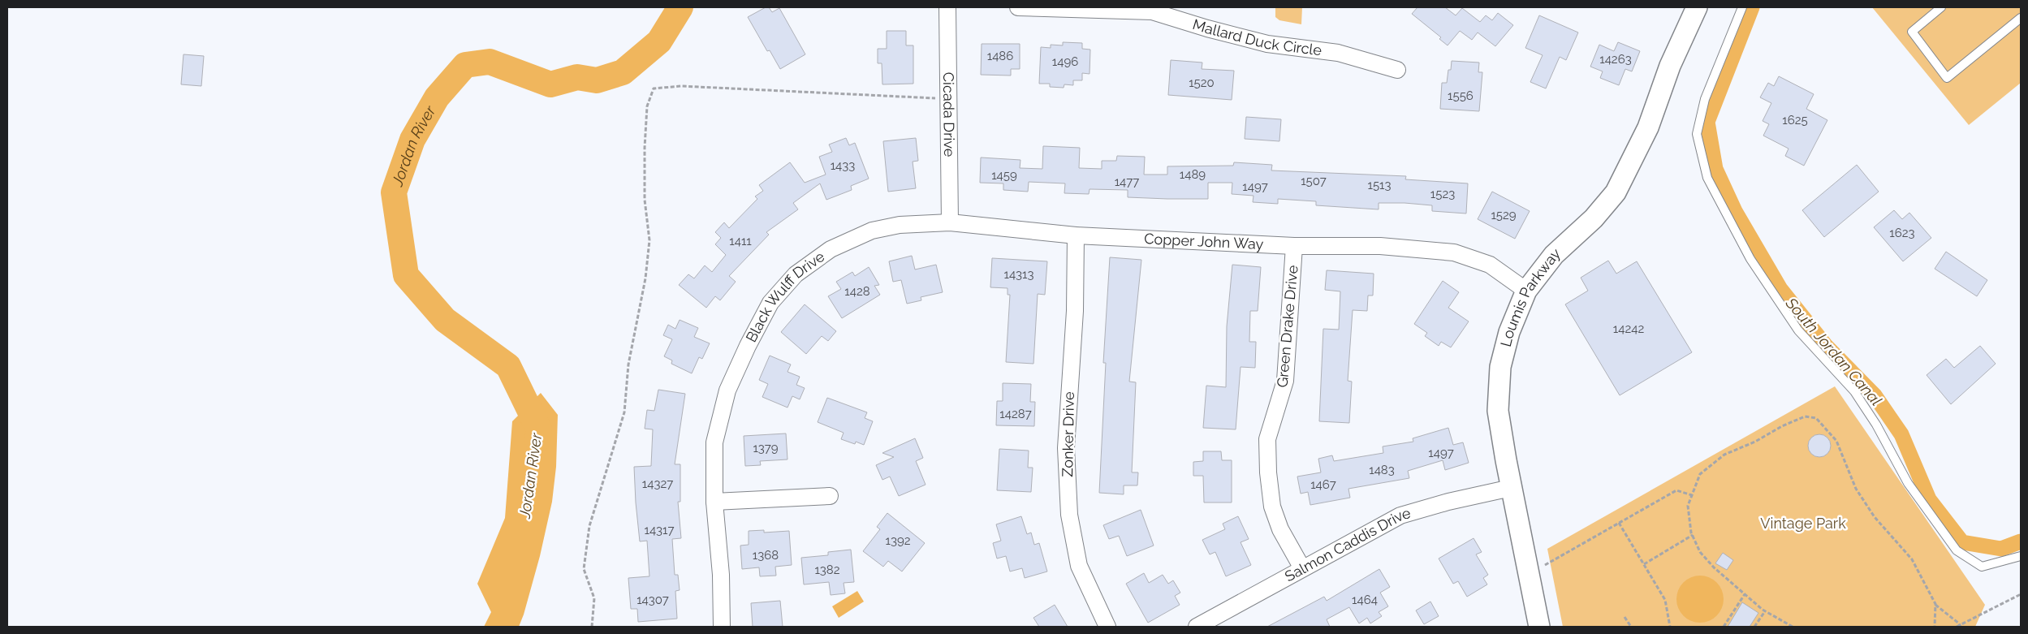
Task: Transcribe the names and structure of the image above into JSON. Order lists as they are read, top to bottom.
{
  "streets": {
    "street": [
      "Mallard Duck Circle",
      "Cicada Drive",
      "Copper John Way",
      "Black Wulff Drive",
      "Loumis Parkway",
      "Green Drake Drive",
      "Zonker Drive",
      "Salmon Caddis Drive"
    ]
  },
  "crossings": [
    ["Cicada Drive", "Copper John Way"],
    ["Copper John Way", "Black Wulff Drive"],
    ["Copper John Way", "Loumis Parkway"],
    ["Copper John Way", "Green Drake Drive"],
    ["Copper John Way", "Zonker Drive"],
    ["Loumis Parkway", "Salmon Caddis Drive"],
    ["Green Drake Drive", "Salmon Caddis Drive"]
  ],
  "water": ["Jordan River", "South Jordan Canal"],
  "parks": ["Vintage Park"],
  "house_numbers": [
    "1486",
    "14263",
    "1496",
    "1520",
    "1556",
    "1625",
    "1433",
    "1489",
    "1459",
    "1507",
    "1477",
    "1513",
    "1497",
    "1523",
    "1529",
    "1623",
    "1411",
    "14313",
    "1428",
    "14242",
    "14287",
    "1379",
    "1497",
    "1483",
    "14327",
    "1467",
    "14317",
    "1392",
    "1368",
    "1382",
    "14307",
    "1464"
  ]
}
